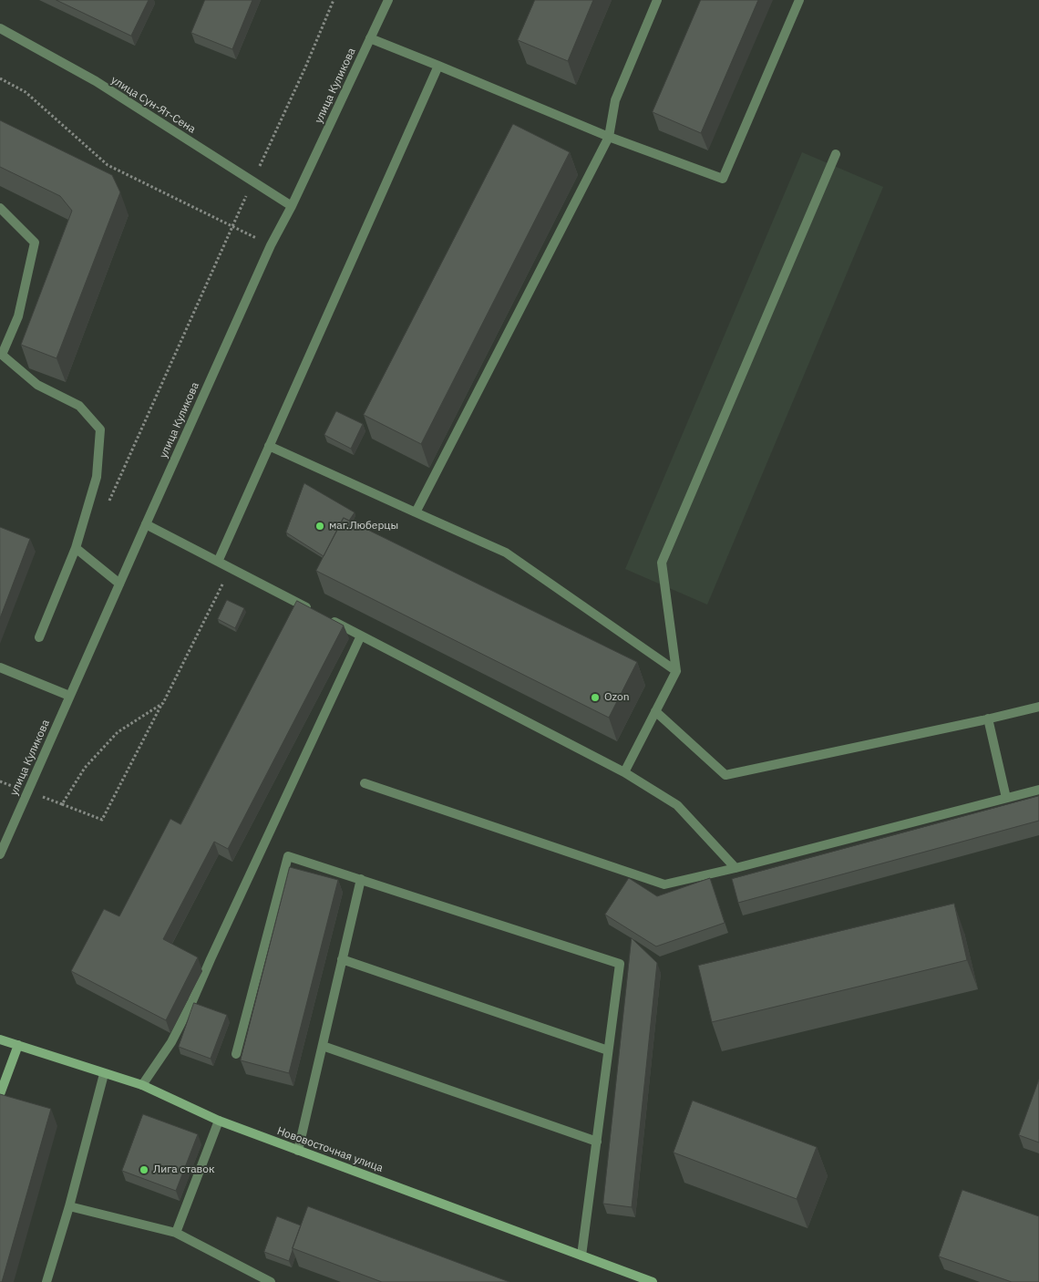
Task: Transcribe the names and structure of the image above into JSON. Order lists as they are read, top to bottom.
{
  "streets": {
    "main road": ["Нововосточная улица"],
    "street": ["улица Куликова", "улица Сун-Ят-Сена"]
  },
  "crossings": [
    ["улица Куликова", "улица Сун-Ят-Сена"]
  ],
  "places": ["маг.Люберцы", "Ozon", "Лига ставок"]
}
